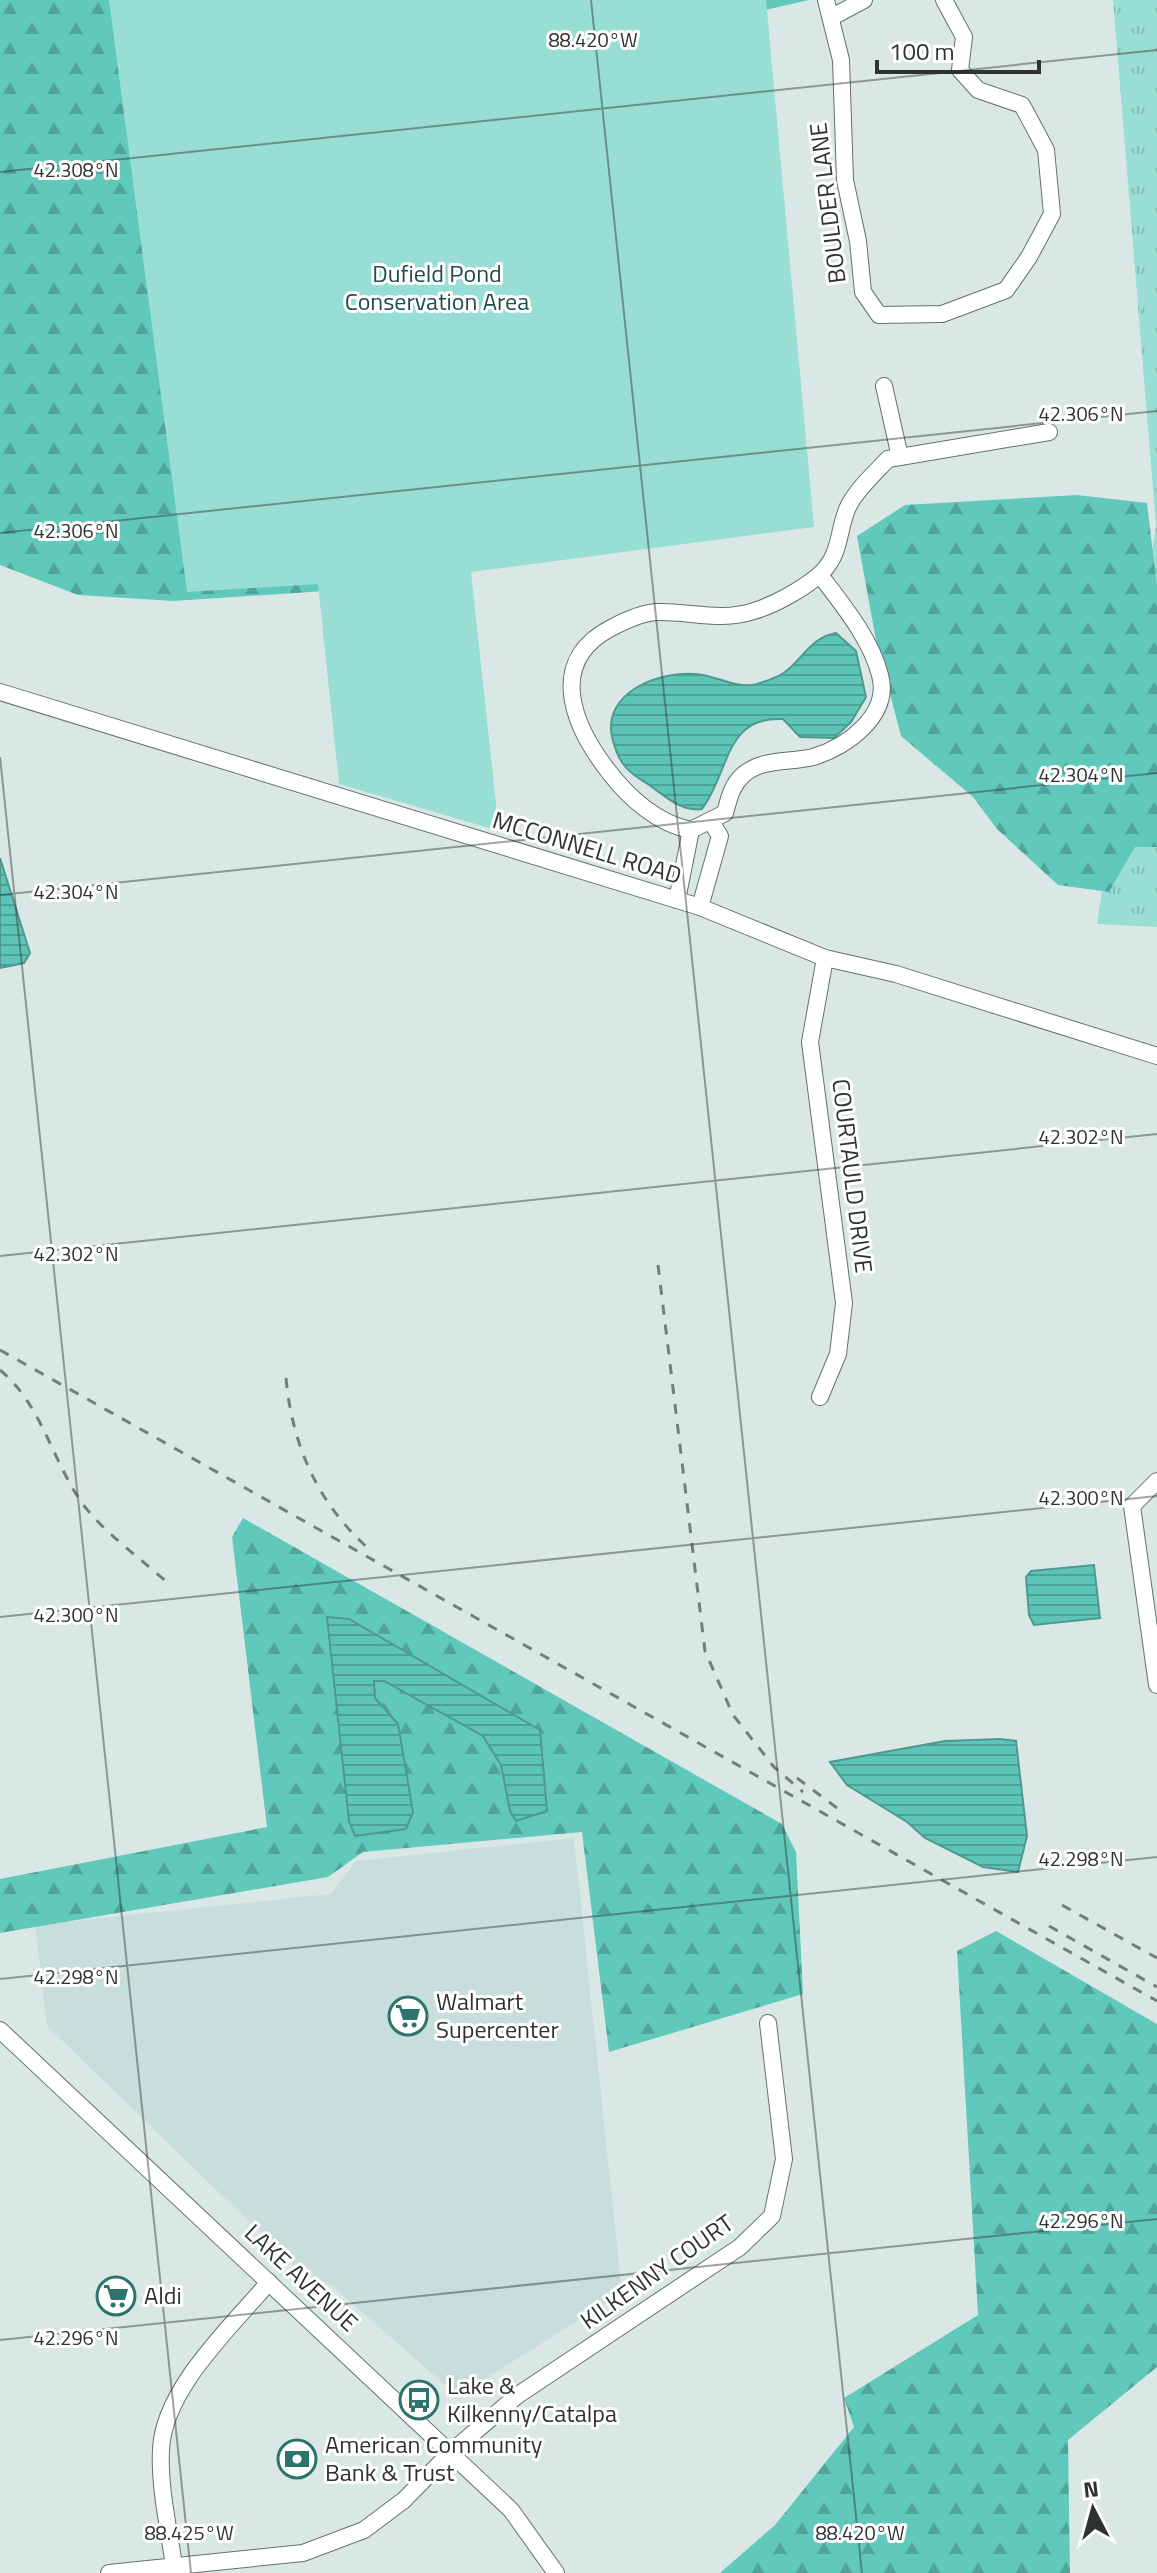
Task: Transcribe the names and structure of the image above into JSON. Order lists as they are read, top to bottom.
{
  "streets": {
    "street": [
      "BOULDER LANE",
      "MCCONNELL ROAD",
      "COURTAULD DRIVE",
      "KILKENNY COURT",
      "LAKE AVENUE"
    ]
  },
  "crossings": [
    ["MCCONNELL ROAD", "COURTAULD DRIVE"],
    ["KILKENNY COURT", "LAKE AVENUE"]
  ],
  "parks": ["Dufield Pond Conservation Area"],
  "places": {
    "supermarket": ["Walmart Supercenter", "Aldi"],
    "bus stop": ["Lake & Kilkenny/Catalpa"],
    "bank": ["American Community Bank & Trust"]
  },
  "scale_bar": "100 m",
  "north": "top",
  "coordinates": [
    "88.420°W",
    "42.308°N",
    "42.306°N",
    "42.304°N",
    "42.302°N",
    "42.300°N",
    "42.298°N",
    "42.296°N",
    "88.425°W"
  ]
}
